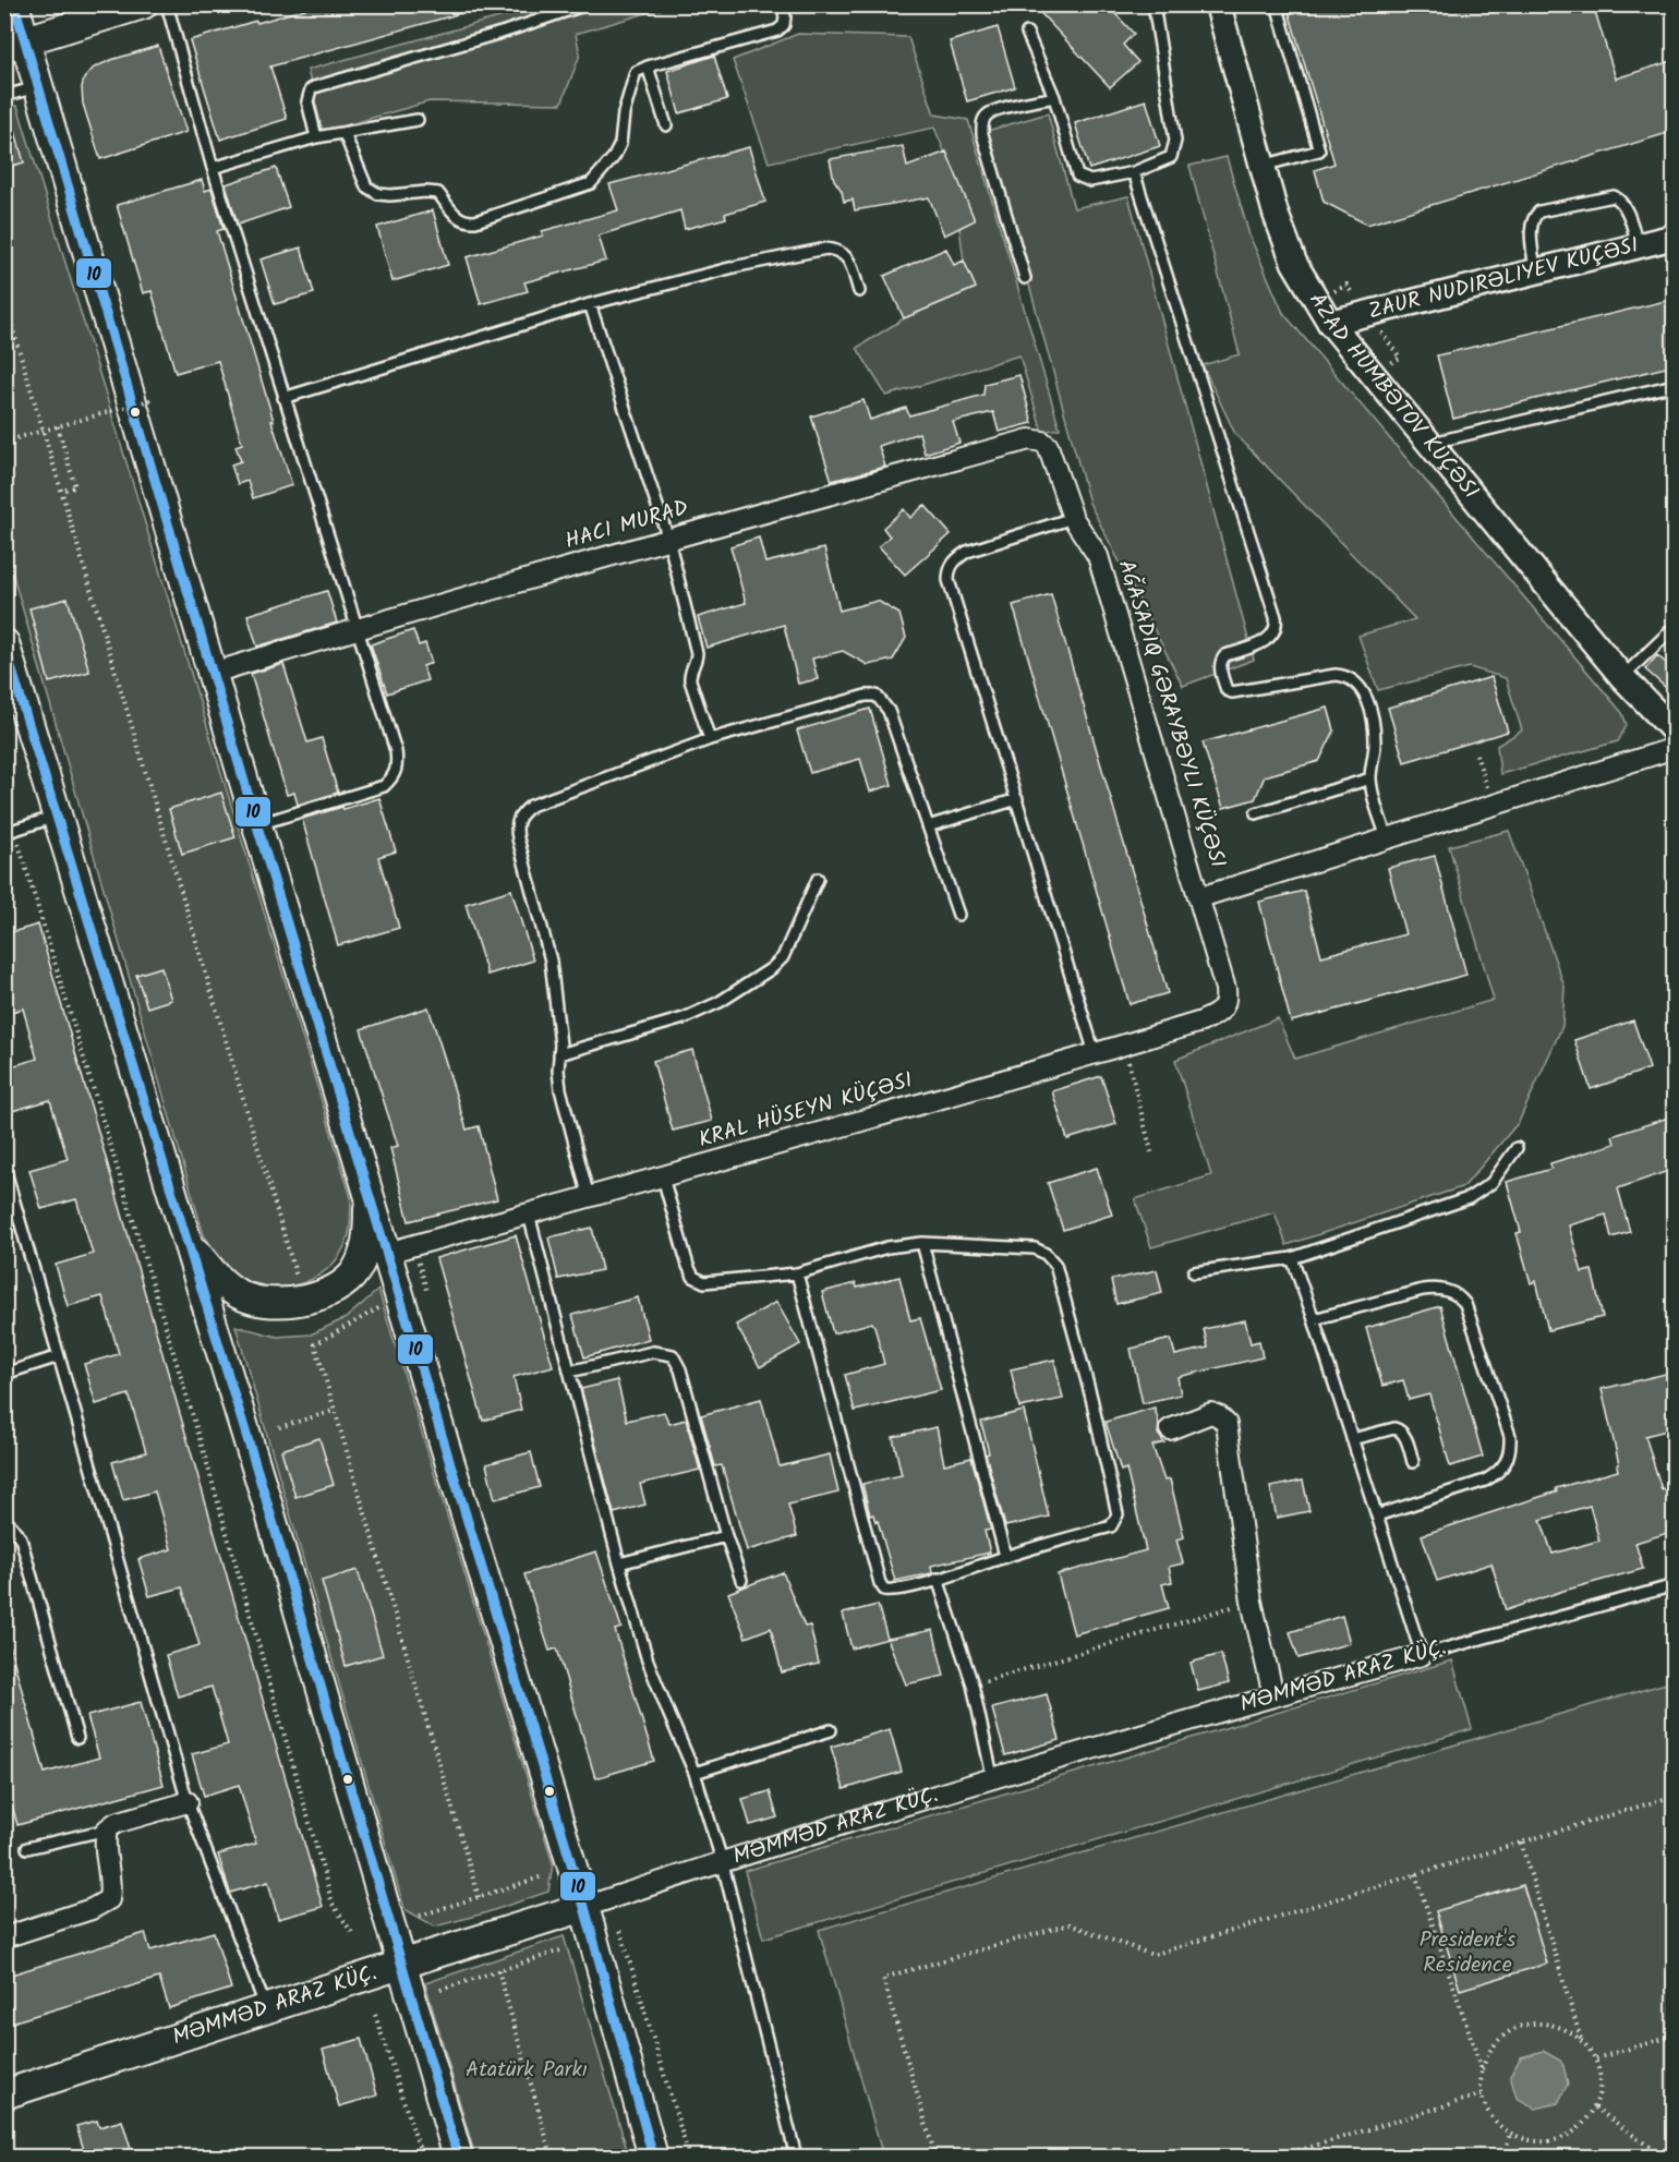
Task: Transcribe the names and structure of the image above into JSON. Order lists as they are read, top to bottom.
{
  "streets": {
    "main road": ["MƏMMƏD ARAZ KÜÇ."],
    "street": ["ZAUR NUDIRƏLIYEV KÜÇƏSI", "AZAD HÜMBƏTOV KÜÇƏSI", "KRAL HÜSEYN KÜÇƏSI"]
  },
  "crossings": [
    ["ZAUR NUDIRƏLIYEV KÜÇƏSI", "AZAD HÜMBƏTOV KÜÇƏSI"]
  ],
  "parks": ["President's Residence", "Atatürk Parkı"],
  "lines": ["transit line 10"]
}
